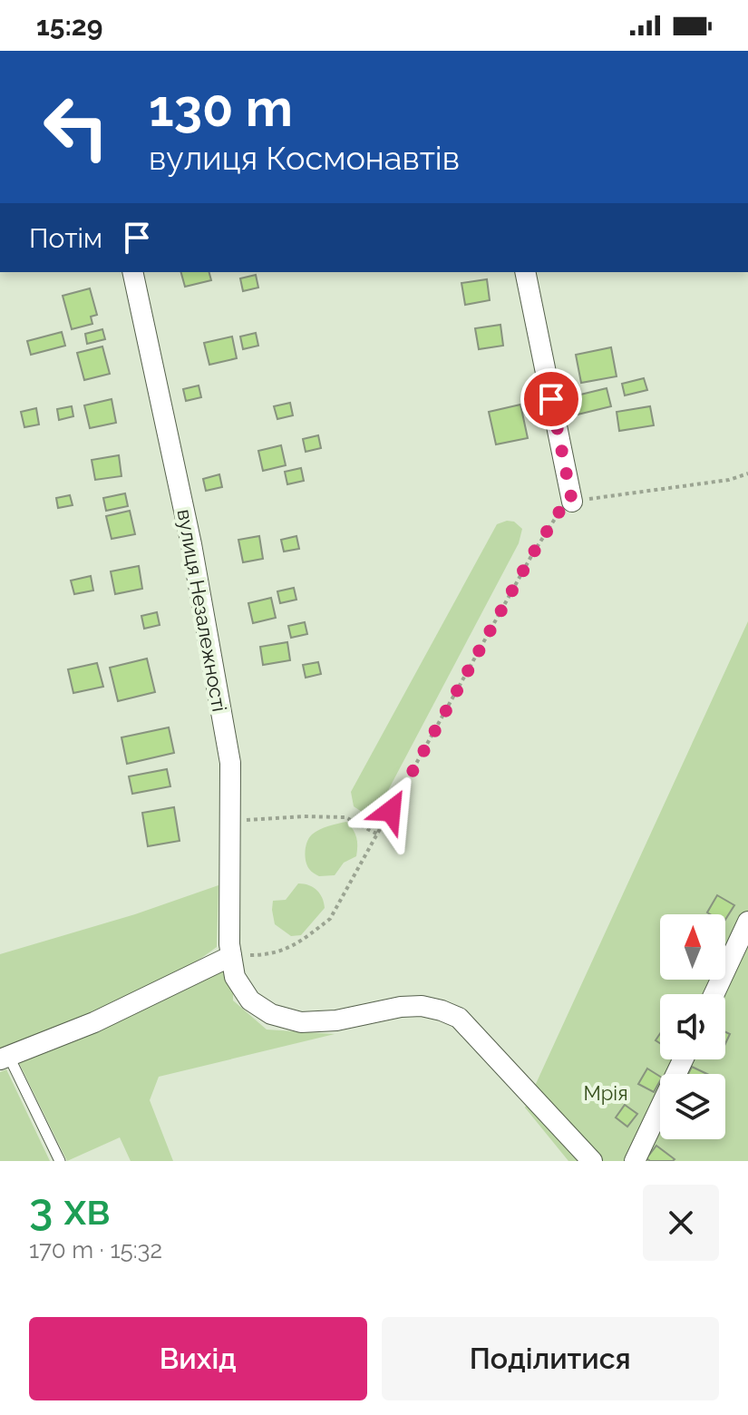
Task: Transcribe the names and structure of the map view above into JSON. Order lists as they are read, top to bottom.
{
  "streets": {
    "street": ["вулиця Незалежності"]
  },
  "parks": ["Мрія"],
  "north": "top",
  "page": {
    "status": "15:29",
    "turn": ["130 m", "вулиця Космонавтів"],
    "then": "Потім",
    "heading": ["3 хв", "170 m · 15:32"],
    "buttons": ["Вихід", "Поділитися"]
  }
}
